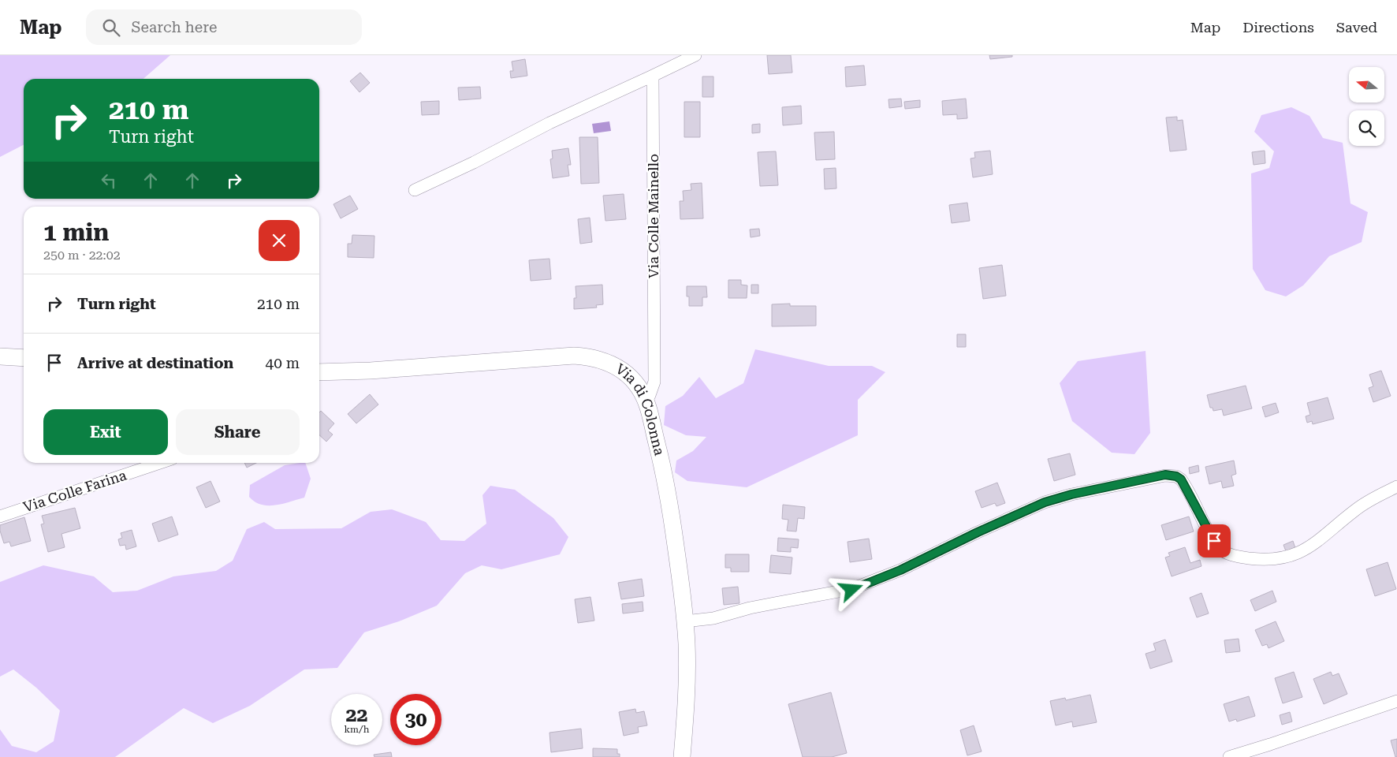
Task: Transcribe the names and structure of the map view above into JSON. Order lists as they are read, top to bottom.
{
  "streets": {
    "street": ["Via Colle Mainello", "Via di Colonna", "Via Colle Farina"]
  },
  "crossings": [
    ["Via Colle Mainello", "Via di Colonna"]
  ],
  "north": "left",
  "page": {
    "header": "Map",
    "search": "Search here",
    "nav": ["Map", "Directions", "Saved"],
    "turn": ["210 m", "Turn right"],
    "heading": ["1 min", "250 m · 22:02"],
    "list": [
      {
        "name": "Turn right",
        "value": "210 m"
      },
      {
        "name": "Arrive at destination",
        "value": "40 m"
      }
    ],
    "buttons": ["Exit", "Share"],
    "speed": "22 km/h",
    "limit": "30"
  }
}
